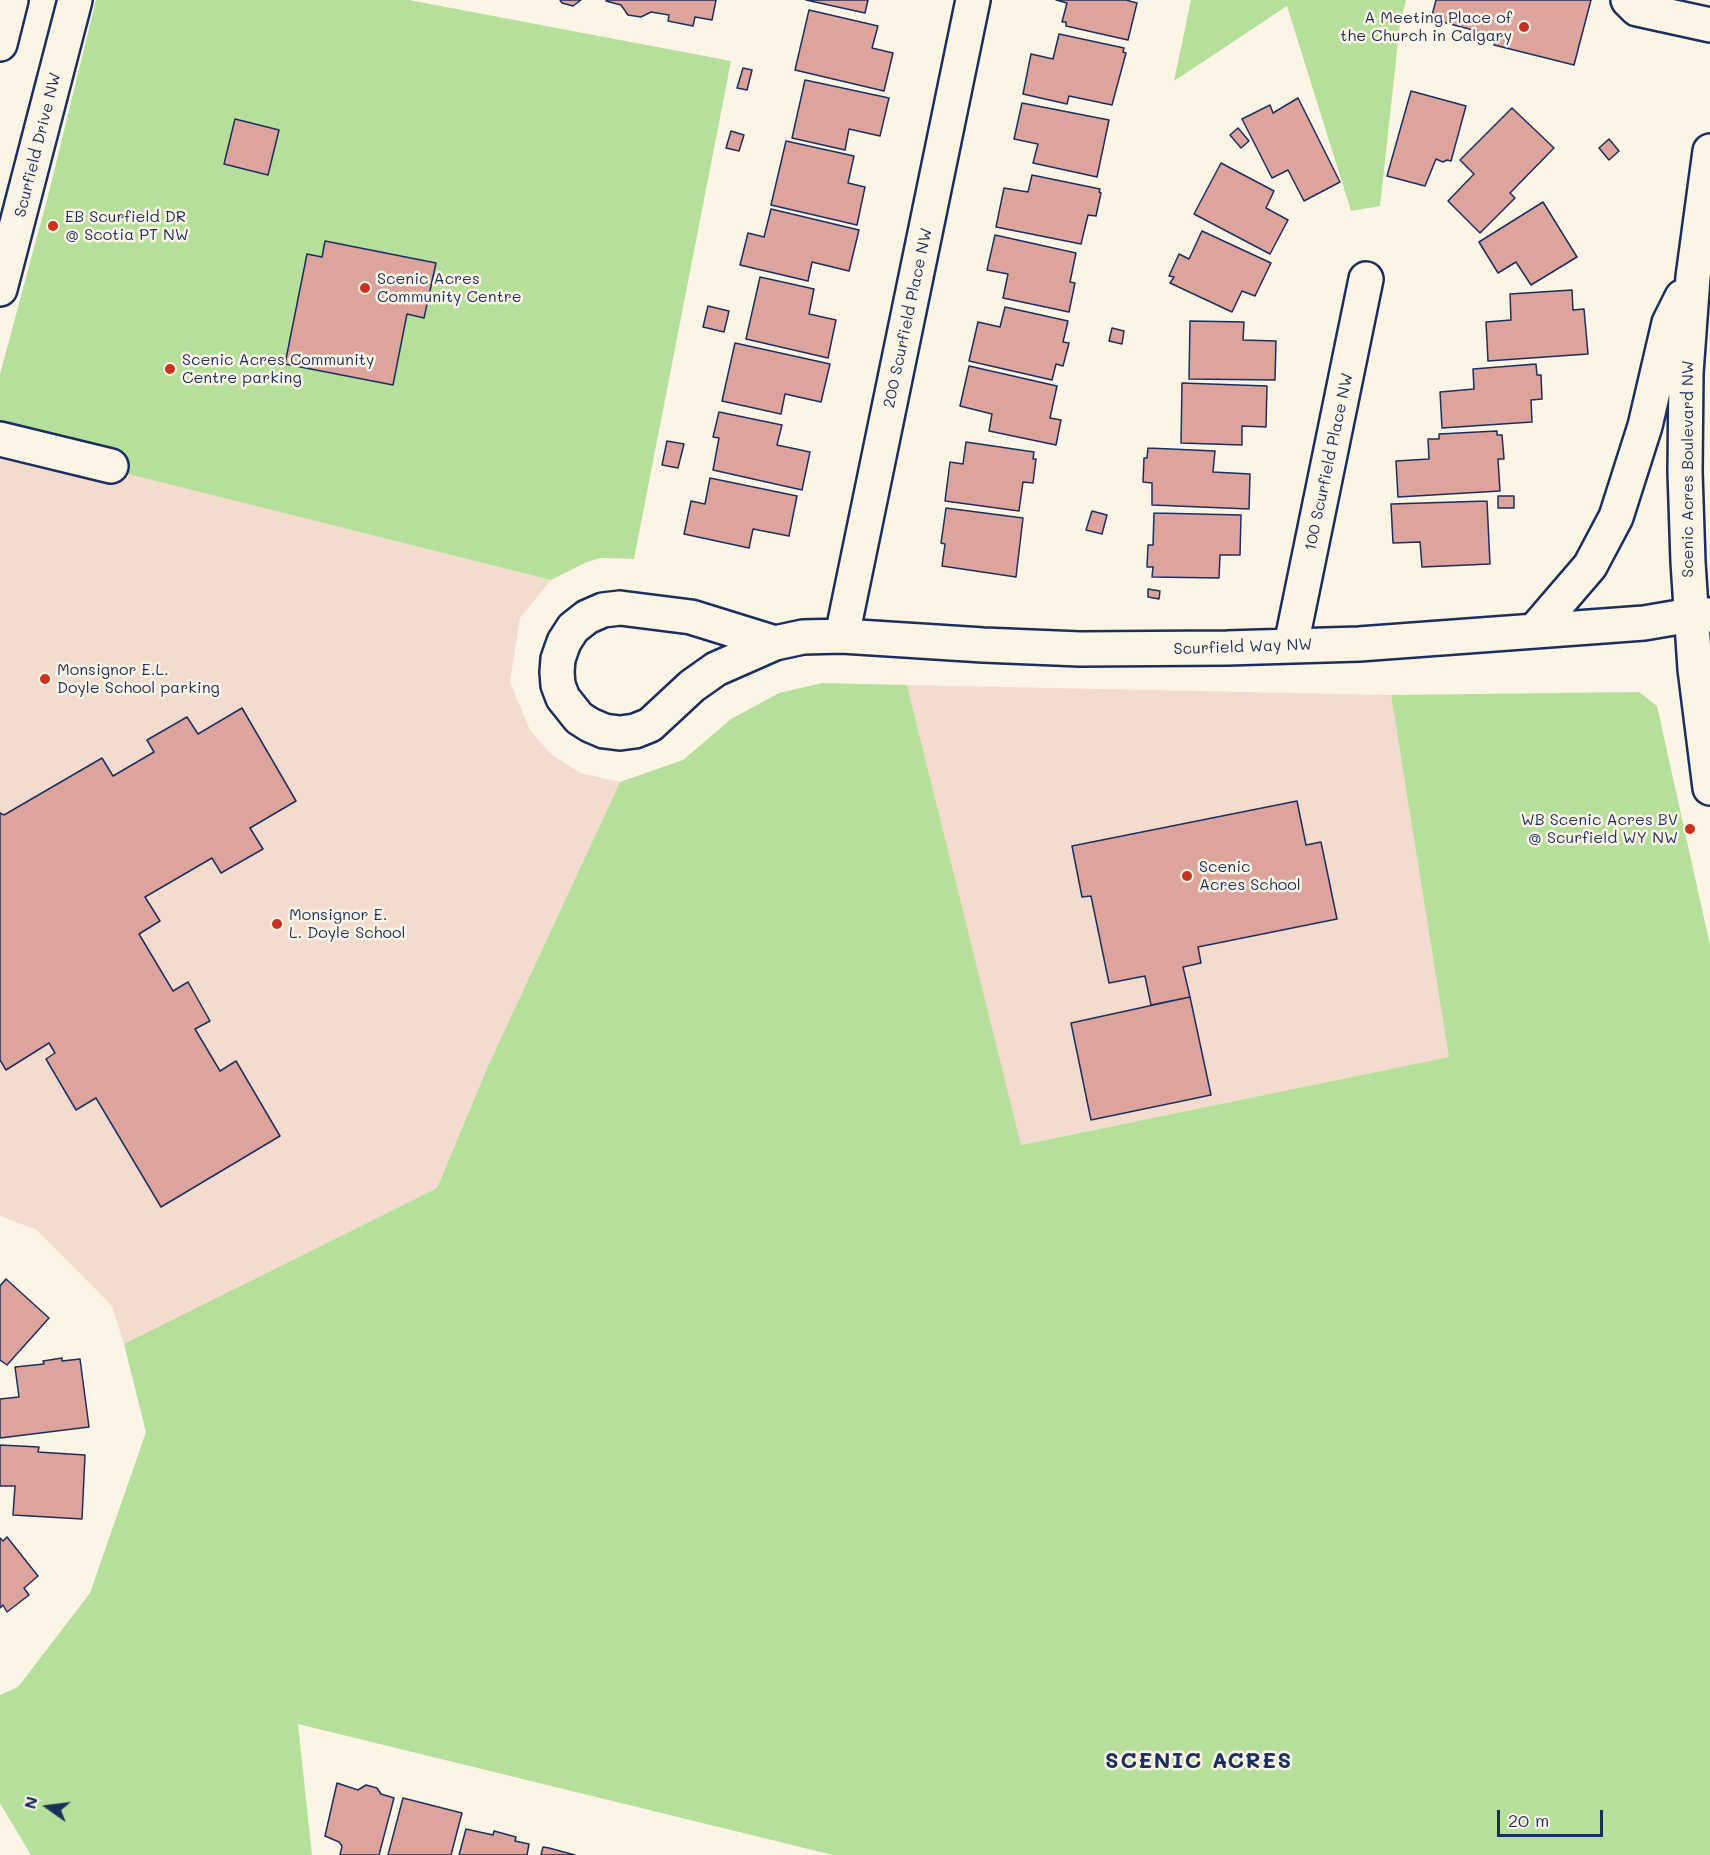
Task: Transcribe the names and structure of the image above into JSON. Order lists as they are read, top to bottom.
{
  "streets": {
    "street": [
      "Scurfield Drive NW",
      "200 Scurfield Place NW",
      "100 Scurfield Place NW",
      "Scenic Acres Boulevard NW",
      "Scurfield Way NW"
    ]
  },
  "crossings": [
    ["200 Scurfield Place NW", "Scurfield Way NW"],
    ["100 Scurfield Place NW", "Scurfield Way NW"],
    ["Scenic Acres Boulevard NW", "Scurfield Way NW"]
  ],
  "districts": ["SCENIC ACRES"],
  "places": [
    "A Meeting Place of the Church in Calgary",
    "EB Scurfield DR @ Scotia PT NW",
    "Scenic Acres Community Centre",
    "Scenic Acres Community Centre parking",
    "Monsignor E.L. Doyle School parking",
    "WB Scenic Acres BV @ Scurfield WY NW",
    "Scenic Acres School",
    "Monsignor E. L. Doyle School"
  ],
  "scale_bar": "20 m",
  "north": "left"
}
